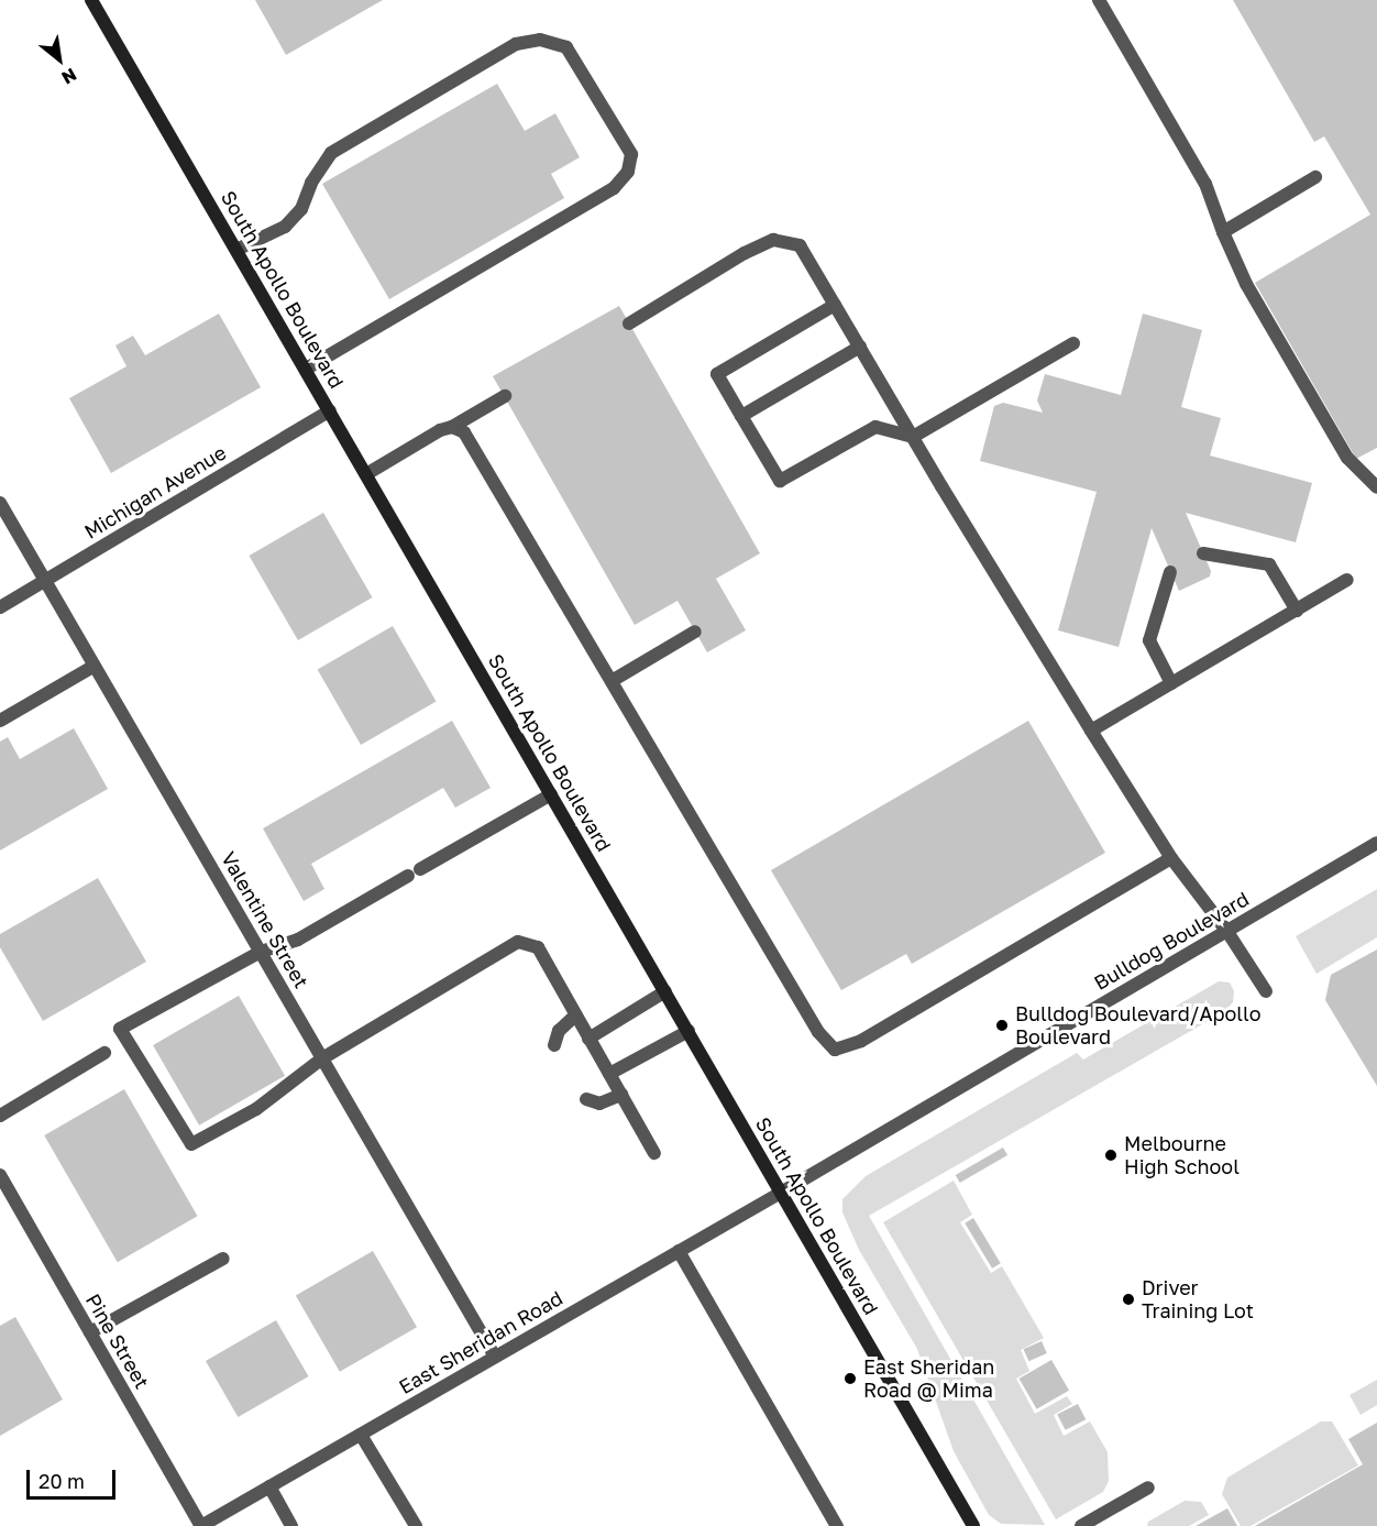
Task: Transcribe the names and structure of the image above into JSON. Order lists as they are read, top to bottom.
{
  "streets": {
    "street": [
      "South Apollo Boulevard",
      "Michigan Avenue",
      "Valentine Street",
      "Bulldog Boulevard",
      "Pine Street",
      "East Sheridan Road"
    ]
  },
  "crossings": [
    ["South Apollo Boulevard", "Michigan Avenue"],
    ["South Apollo Boulevard", "Bulldog Boulevard"],
    ["South Apollo Boulevard", "East Sheridan Road"],
    ["Michigan Avenue", "Valentine Street"],
    ["Valentine Street", "East Sheridan Road"],
    ["Bulldog Boulevard", "East Sheridan Road"],
    ["Pine Street", "East Sheridan Road"]
  ],
  "places": [
    "Bulldog Boulevard/Apollo Boulevard",
    "Melbourne High School",
    "Driver Training Lot",
    "East Sheridan Road @ Mima"
  ],
  "scale_bar": "20 m",
  "north": "bottom right"
}
